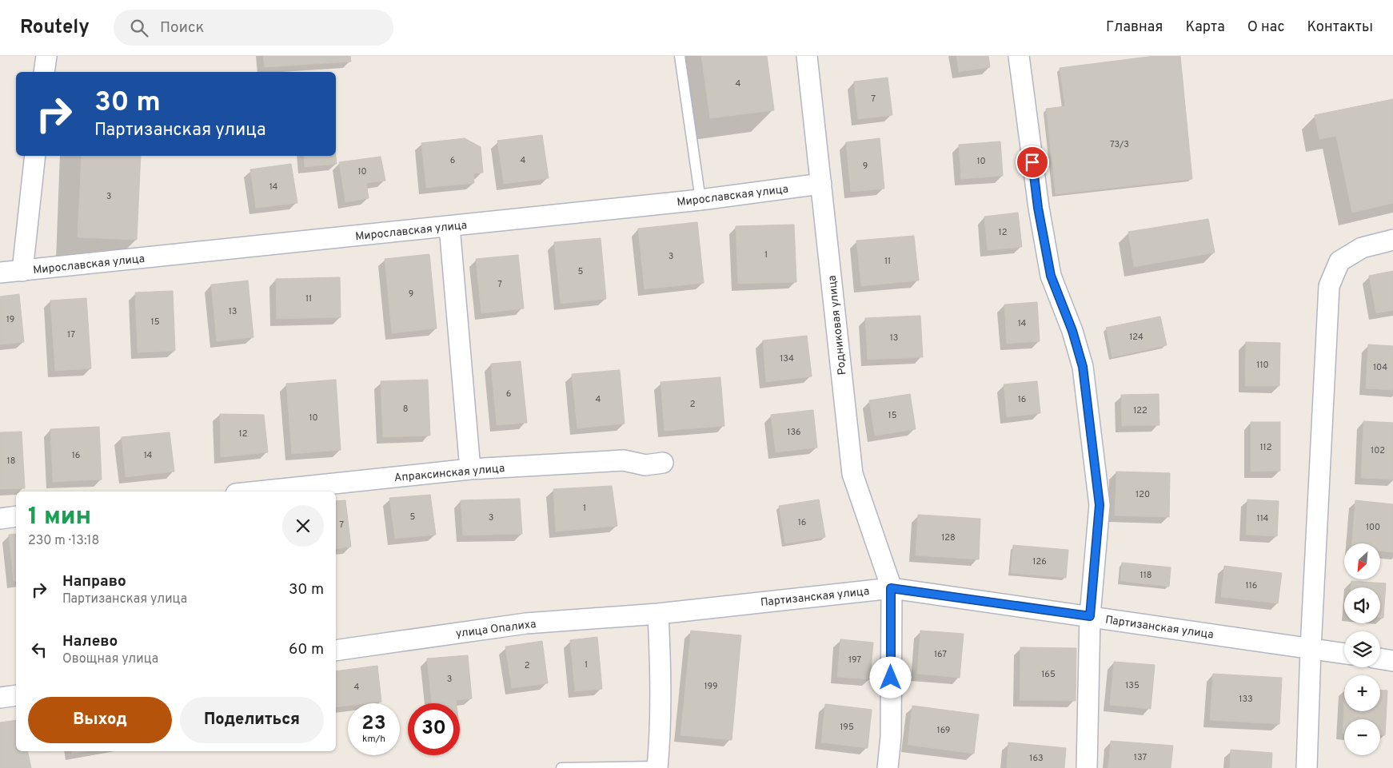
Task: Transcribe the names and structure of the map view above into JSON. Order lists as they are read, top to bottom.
{
  "streets": {
    "street": [
      "Мирославская улица",
      "Родниковая улица",
      "Апраксинская улица",
      "Партизанская улица",
      "улица Опалиха"
    ]
  },
  "crossings": [
    ["Мирославская улица", "Родниковая улица"],
    ["Родниковая улица", "Партизанская улица"],
    ["Партизанская улица", "улица Опалиха"]
  ],
  "house_numbers": [
    "4",
    "7",
    "73/3",
    "6",
    "4",
    "10",
    "9",
    "10",
    "14",
    "3",
    "12",
    "1",
    "3",
    "11",
    "5",
    "7",
    "9",
    "11",
    "13",
    "19",
    "15",
    "14",
    "17",
    "124",
    "13",
    "134",
    "110",
    "104",
    "6",
    "4",
    "16",
    "2",
    "8",
    "122",
    "15",
    "10",
    "136",
    "12",
    "112",
    "102",
    "16",
    "14",
    "18",
    "120",
    "1",
    "5",
    "3",
    "114",
    "16",
    "7",
    "100",
    "128",
    "126",
    "118",
    "116",
    "167",
    "197",
    "1",
    "2",
    "165",
    "3",
    "135",
    "199",
    "4",
    "133",
    "195",
    "169",
    "137",
    "163"
  ],
  "north": "bottom left",
  "page": {
    "header": "Routely",
    "search": "Поиск",
    "nav": [
      "Главная",
      "Карта",
      "О нас",
      "Контакты"
    ],
    "turn": ["30 m", "Партизанская улица"],
    "heading": ["1 мин", "230 m · 13:18"],
    "map_buttons": ["+", "−"],
    "list": [
      {
        "name": "Направо",
        "note": "Партизанская улица",
        "value": "30 m"
      },
      {
        "name": "Налево",
        "note": "Овощная улица",
        "value": "60 m"
      }
    ],
    "buttons": ["Выход", "Поделиться"],
    "speed": "23 km/h",
    "limit": "30"
  }
}
